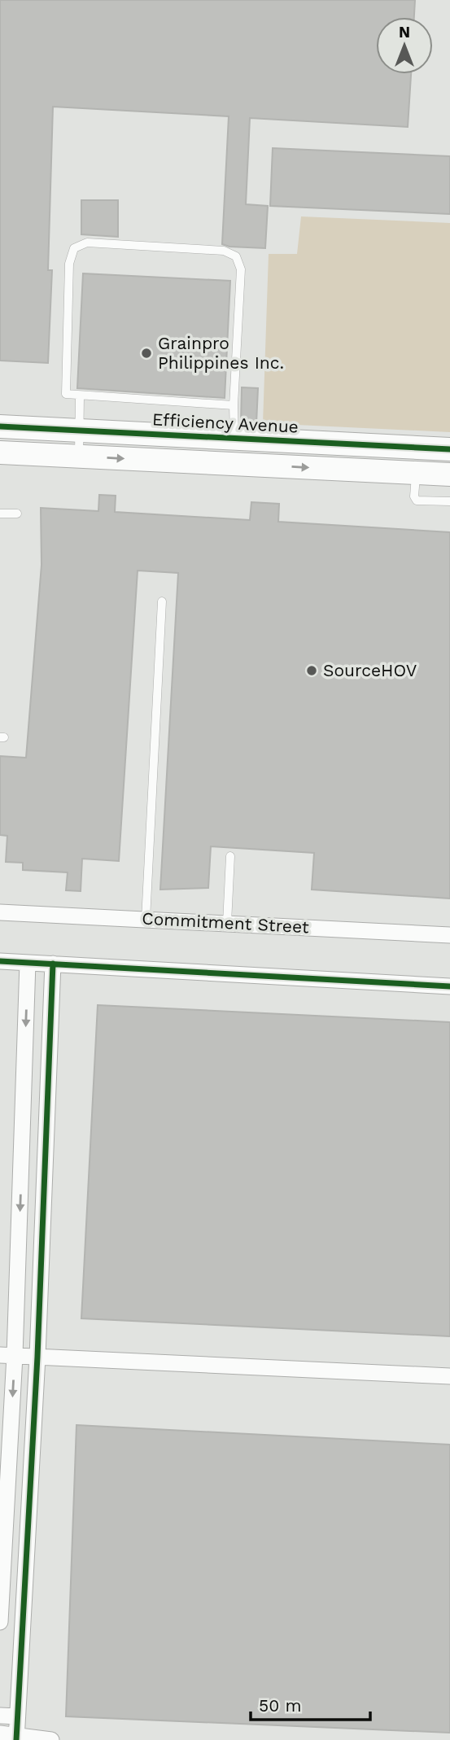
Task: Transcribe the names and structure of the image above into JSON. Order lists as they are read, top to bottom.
{
  "streets": {
    "street": ["Efficiency Avenue", "Commitment Street"]
  },
  "places": ["Grainpro Philippines Inc.", "SourceHOV"],
  "scale_bar": "50 m",
  "north": "top"
}
